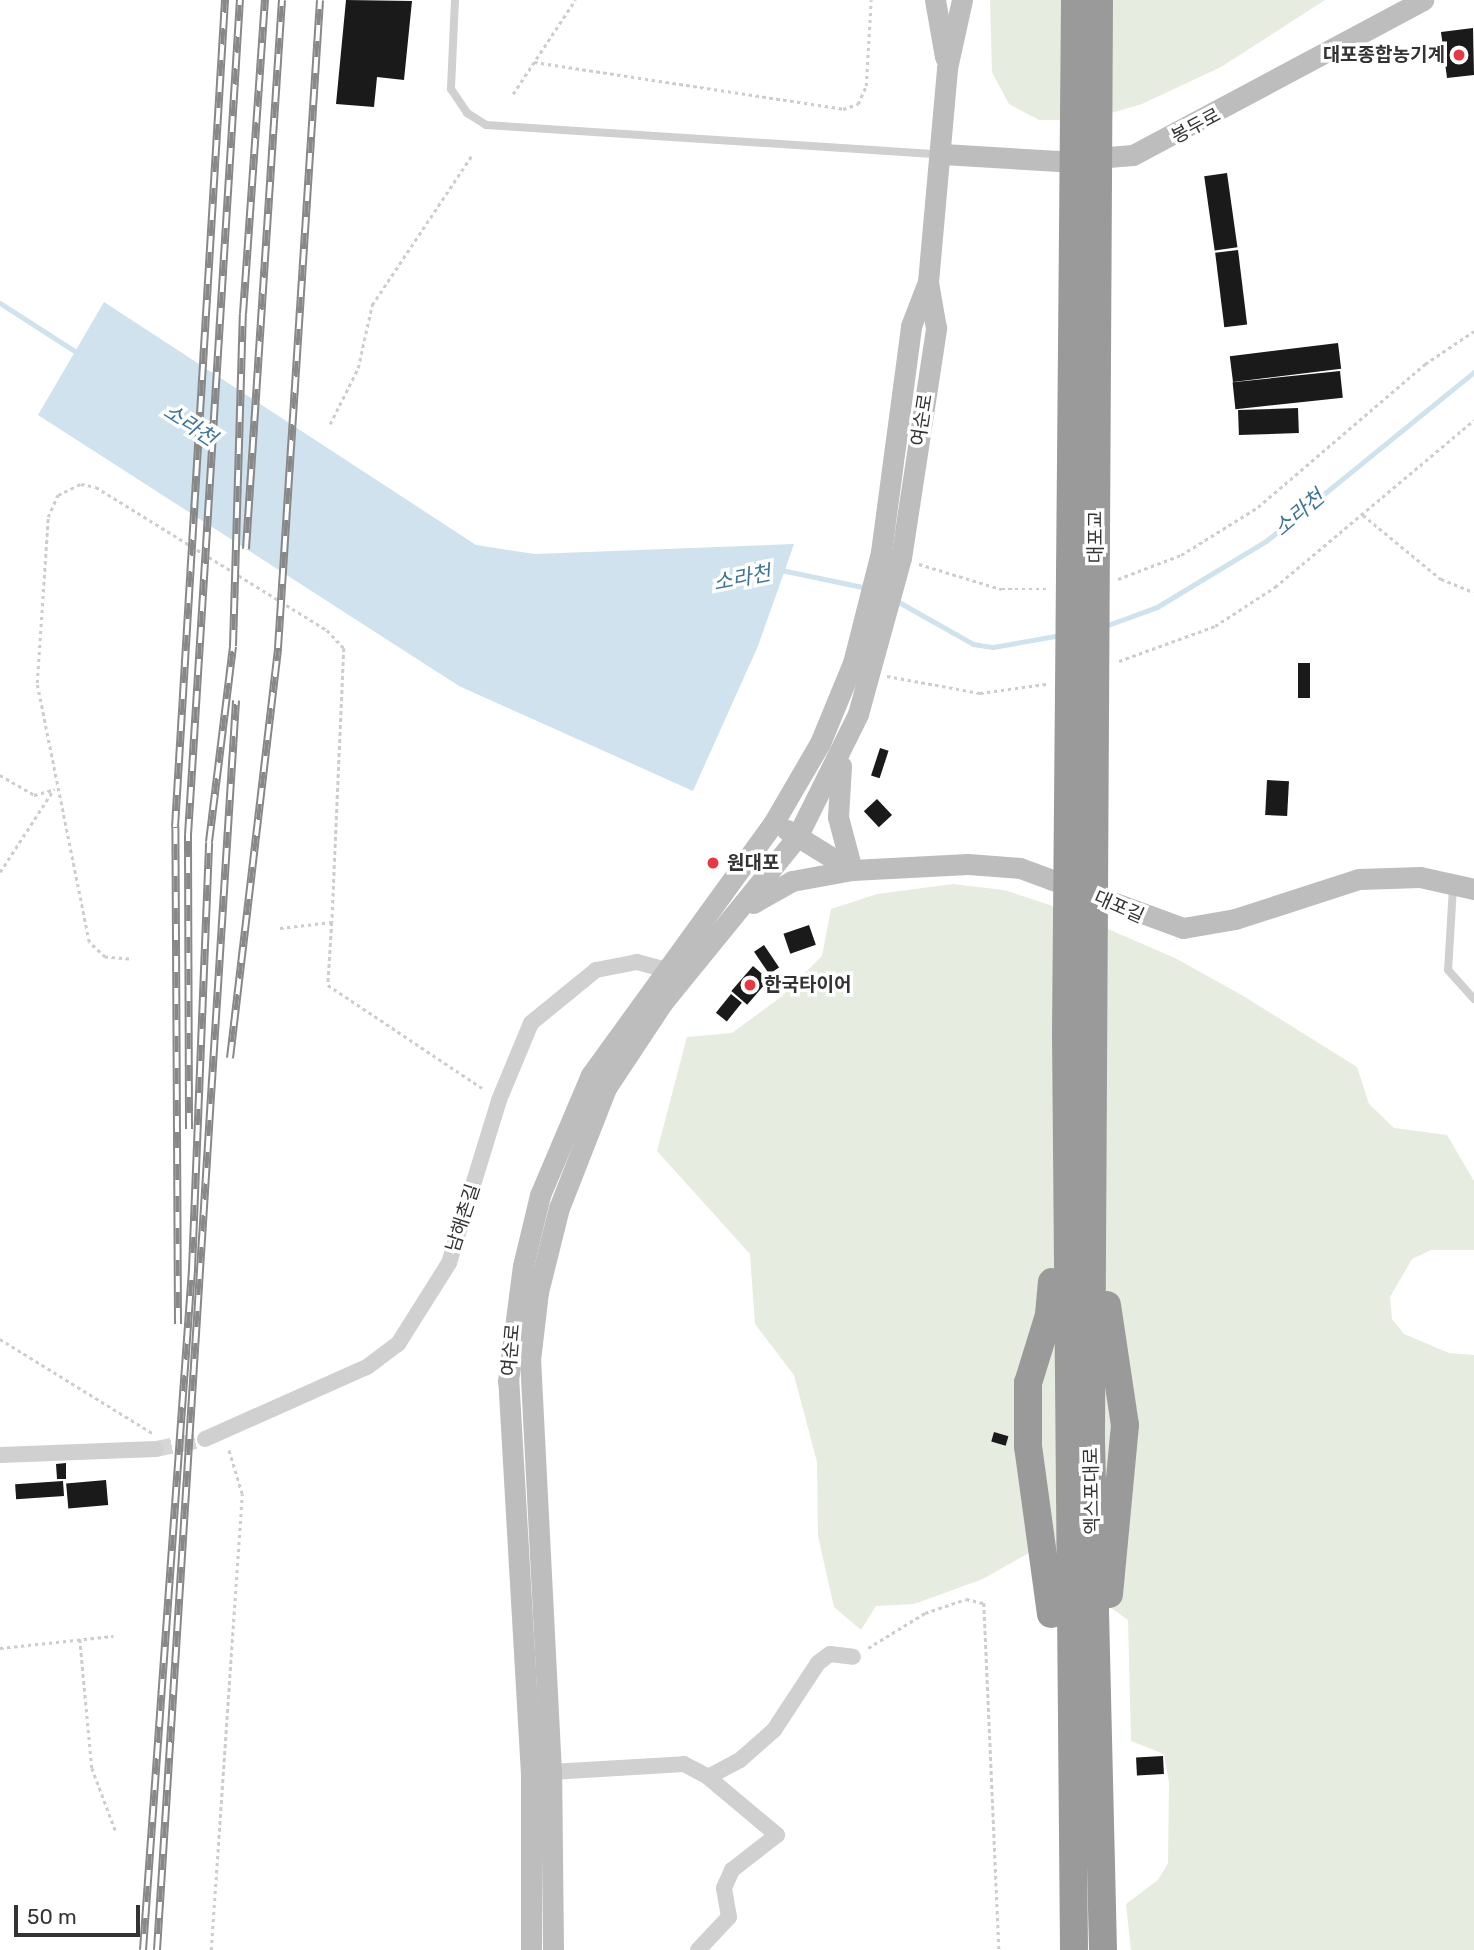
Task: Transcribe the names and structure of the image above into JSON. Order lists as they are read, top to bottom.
{
  "streets": {
    "highway": ["대포교", "엑스포대로"],
    "street": [
      "봉두로",
      "여순로",
      "대포길",
      "남해촌길"
    ]
  },
  "crossings": [
    ["봉두로", "여순로"],
    ["여순로", "대포길"],
    ["여순로", "남해촌길"],
    ["대포교", "엑스포대로"]
  ],
  "water": ["소라천"],
  "places": ["대포종합농기계", "원대포", "한국타이어"],
  "scale_bar": "50 m"
}
